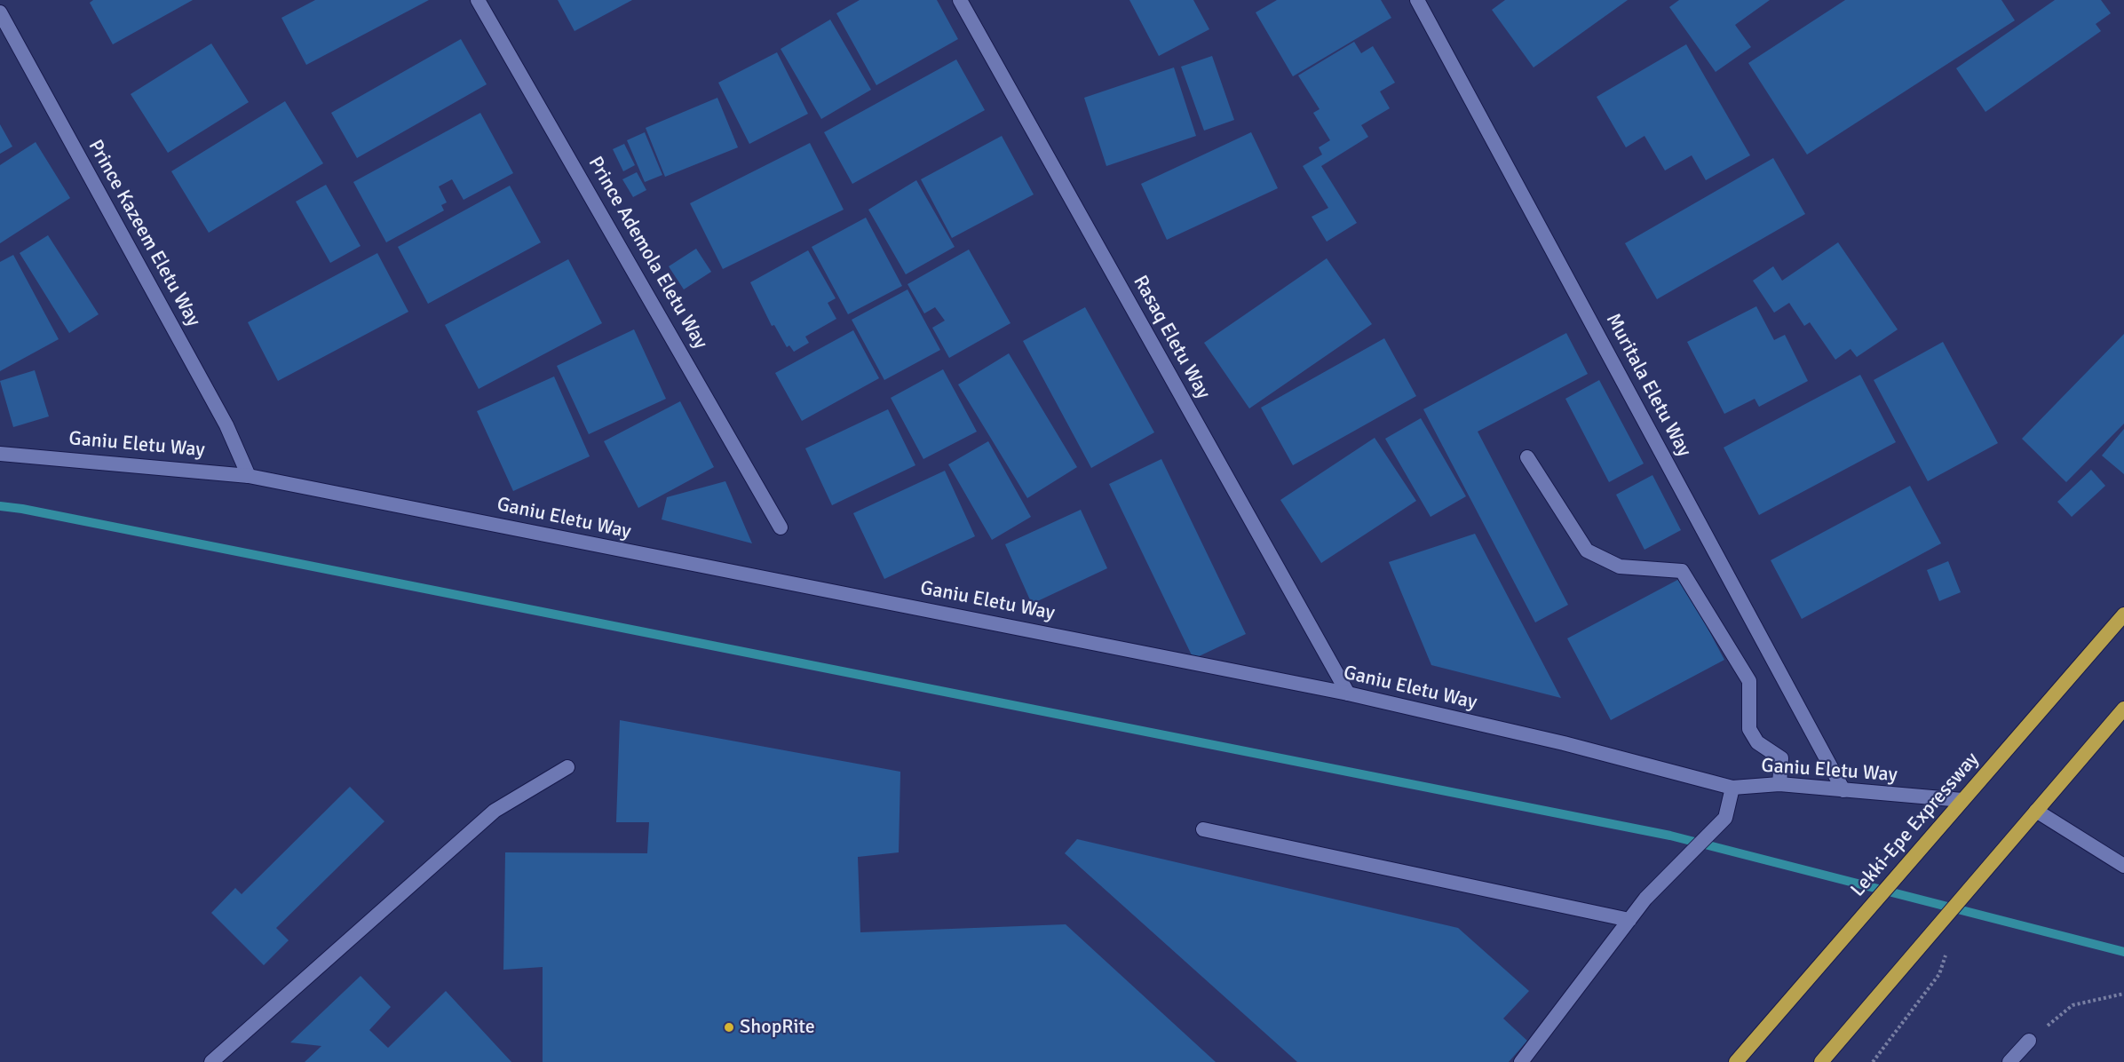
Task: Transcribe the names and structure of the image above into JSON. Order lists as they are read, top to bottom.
{
  "streets": {
    "highway": ["Lekki-Epe Expressway"],
    "street": [
      "Prince Kazeem Eletu Way",
      "Prince Ademola Eletu Way",
      "Rasaq Eletu Way",
      "Muritala Eletu Way",
      "Ganiu Eletu Way"
    ]
  },
  "crossings": [
    ["Prince Kazeem Eletu Way", "Ganiu Eletu Way"],
    ["Rasaq Eletu Way", "Ganiu Eletu Way"],
    ["Muritala Eletu Way", "Ganiu Eletu Way"],
    ["Ganiu Eletu Way", "Lekki-Epe Expressway"]
  ],
  "places": ["ShopRite"]
}
